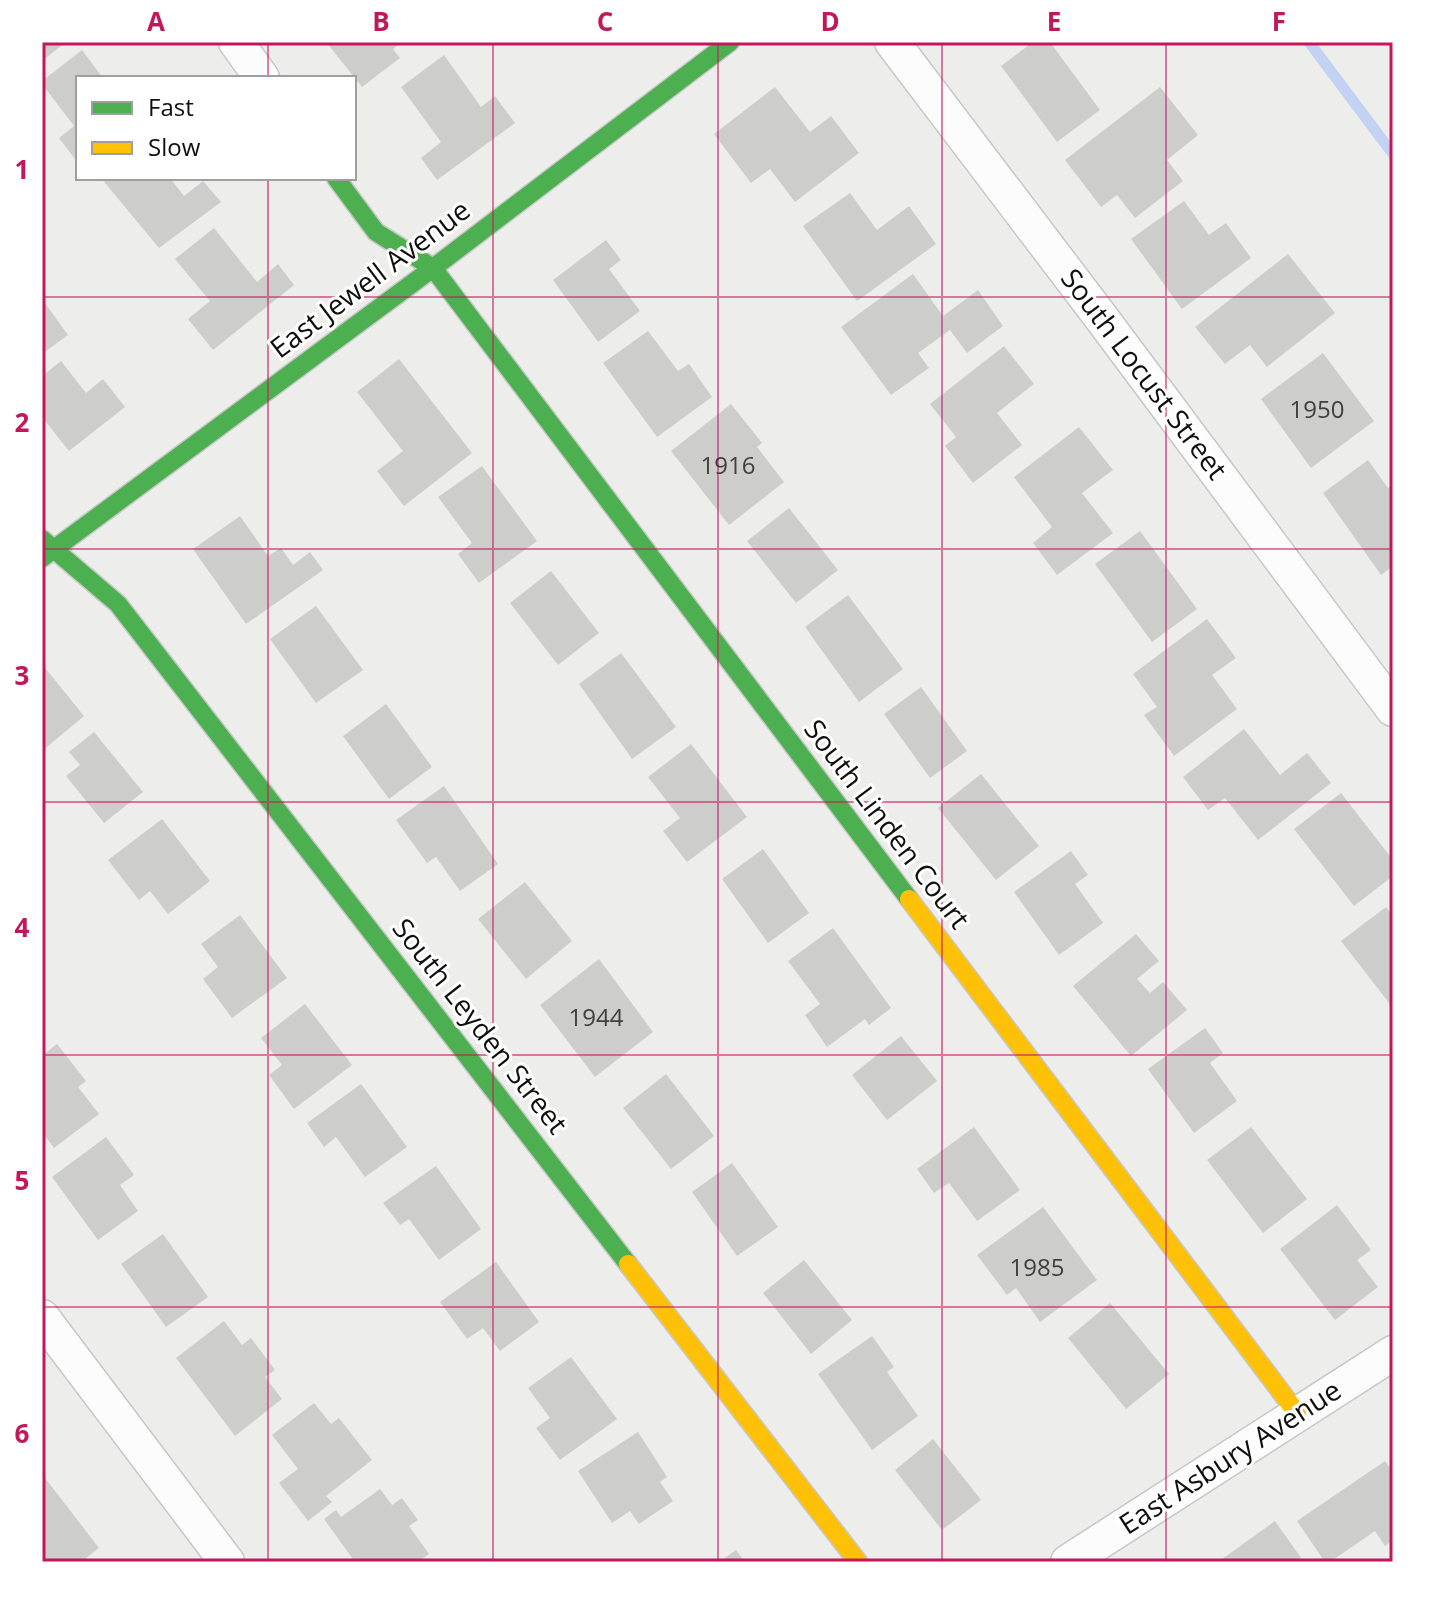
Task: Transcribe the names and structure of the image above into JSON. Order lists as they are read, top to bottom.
{
  "streets": {
    "street": [
      "East Jewell Avenue",
      "South Locust Street",
      "South Linden Court",
      "South Leyden Street",
      "East Asbury Avenue"
    ]
  },
  "crossings": [
    ["East Jewell Avenue", "South Linden Court"],
    ["East Jewell Avenue", "South Leyden Street"],
    ["South Linden Court", "East Asbury Avenue"]
  ],
  "house_numbers": [
    "1950",
    "1916",
    "1944",
    "1985"
  ],
  "legend": ["Fast", "Slow"],
  "grid": {
    "columns": [
      "A",
      "B",
      "C",
      "D",
      "E",
      "F"
    ],
    "rows": [
      "1",
      "2",
      "3",
      "4",
      "5",
      "6"
    ]
  }
}
